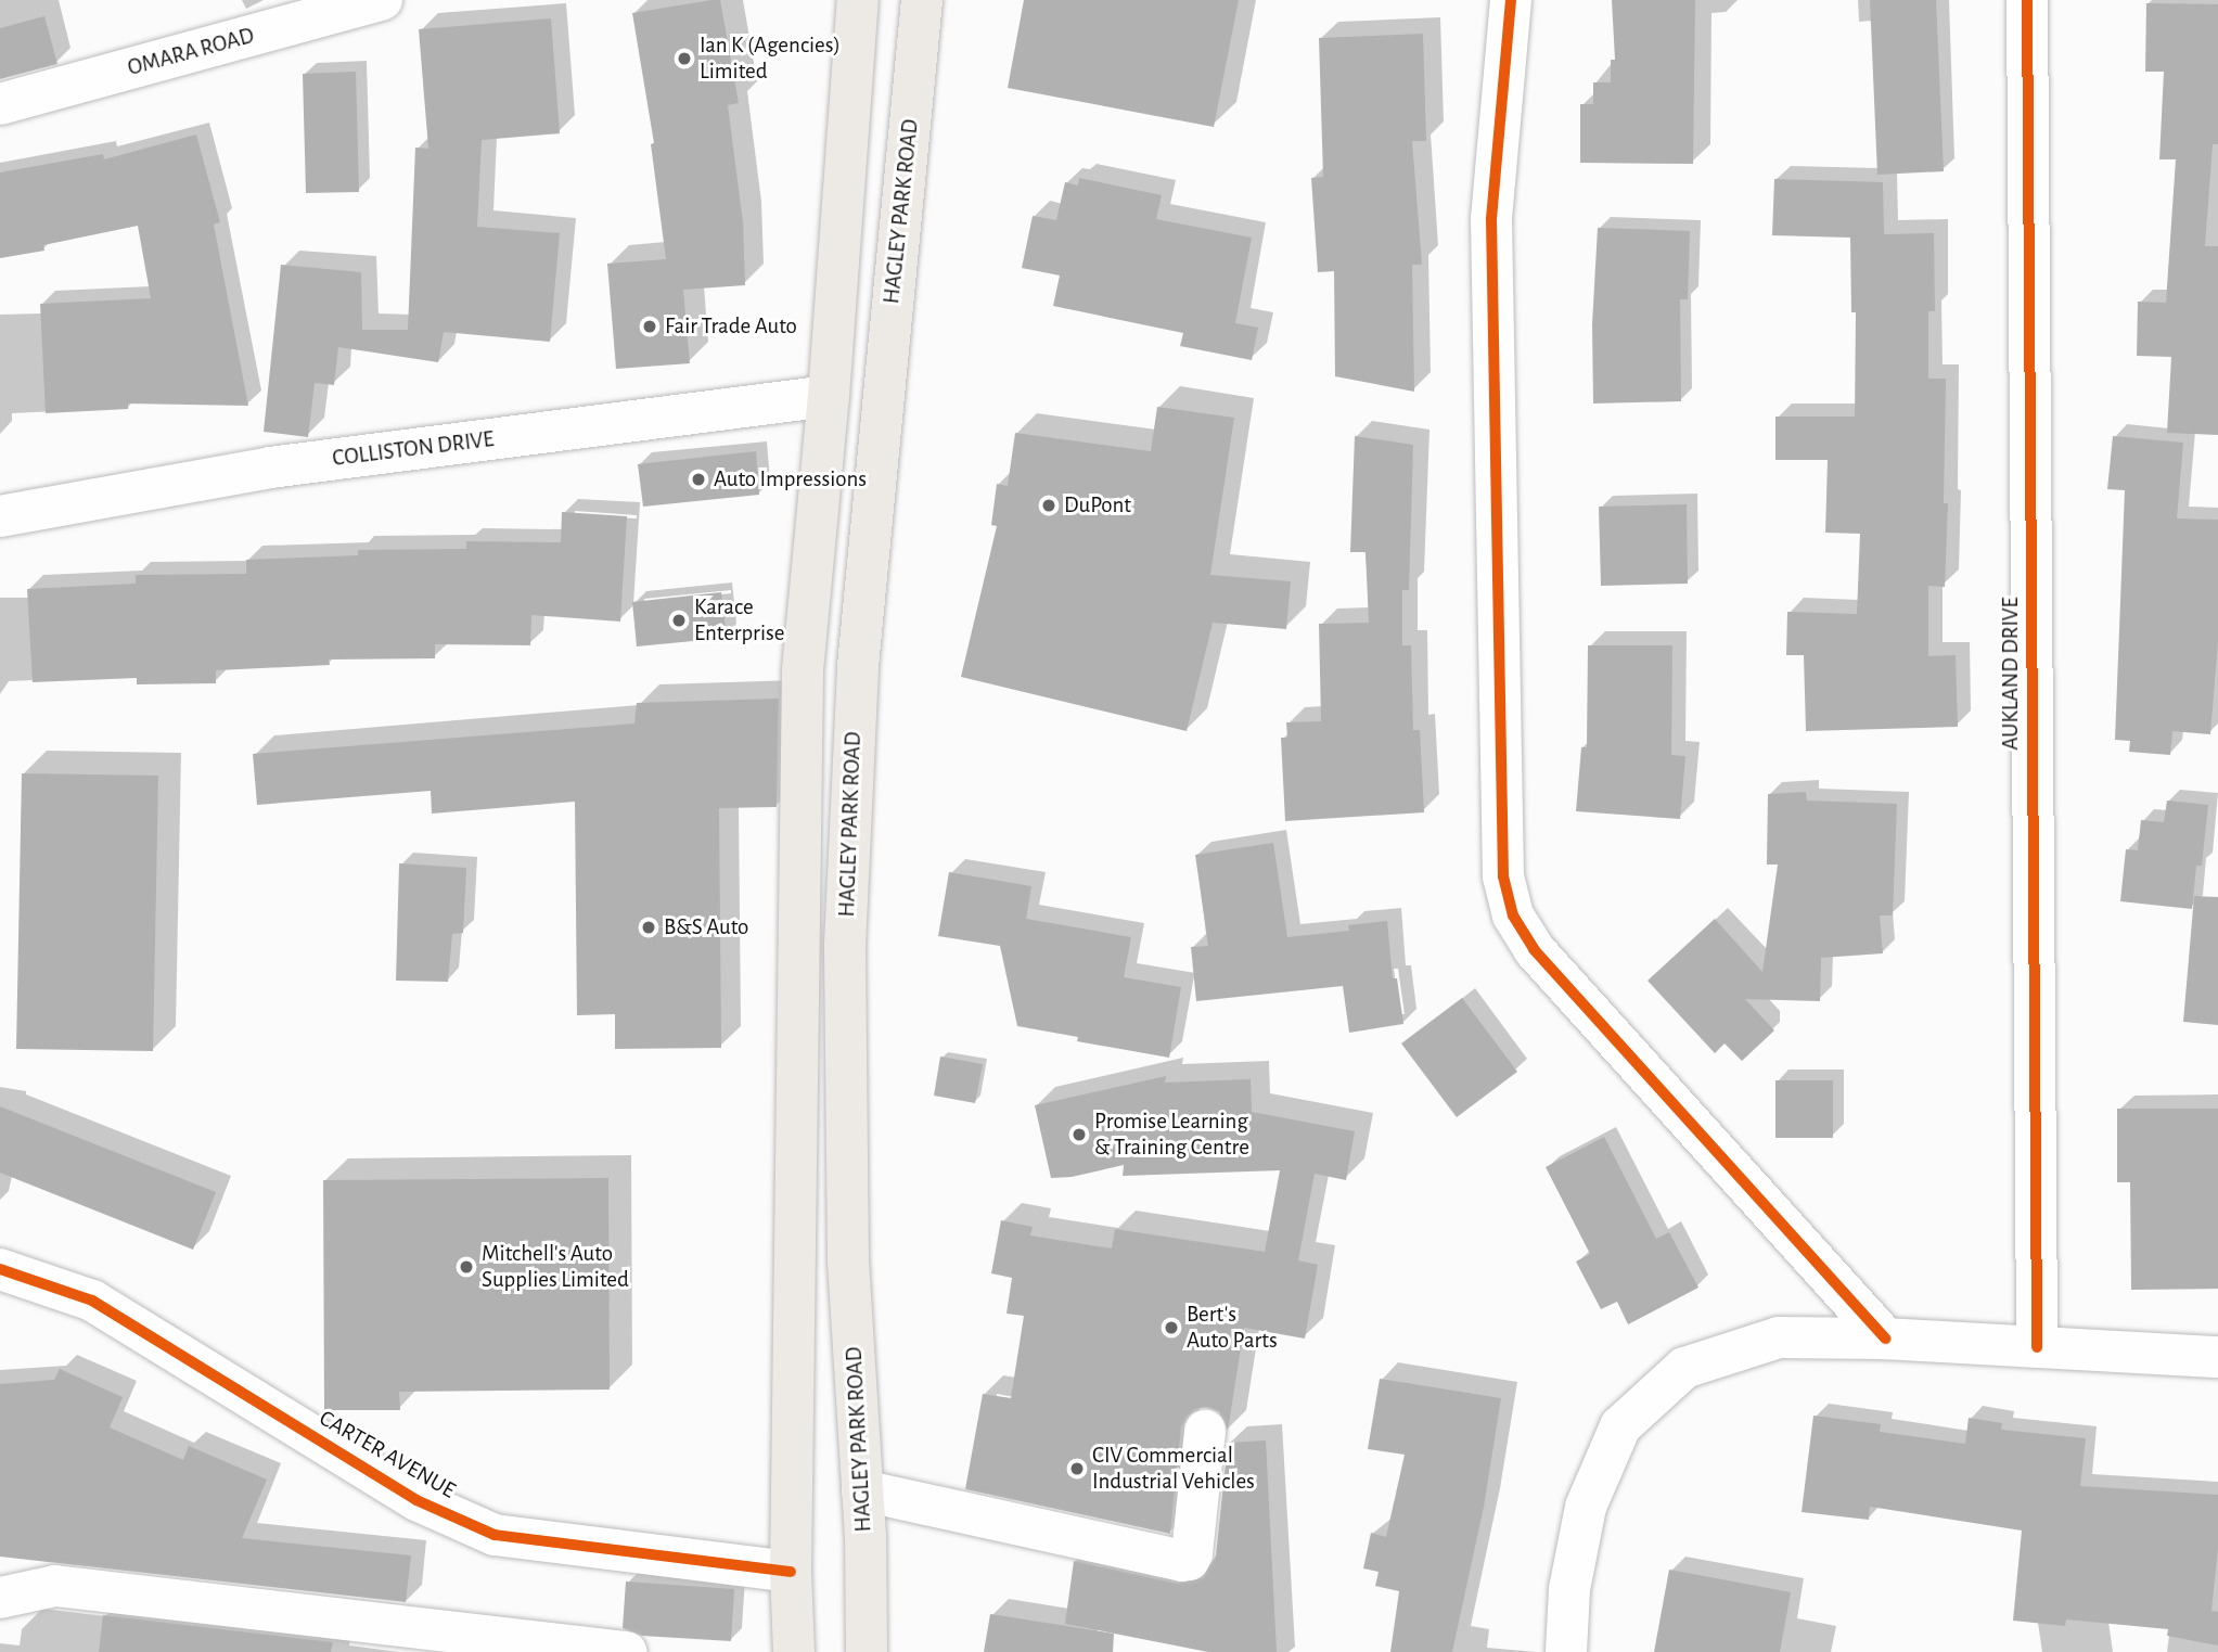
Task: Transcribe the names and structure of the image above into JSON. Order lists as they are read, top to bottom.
{
  "streets": {
    "main road": ["HAGLEY PARK ROAD"],
    "street": [
      "OMARA ROAD",
      "COLLISTON DRIVE",
      "AUKLAND DRIVE",
      "CARTER AVENUE"
    ]
  },
  "crossings": [
    ["HAGLEY PARK ROAD", "COLLISTON DRIVE"],
    ["HAGLEY PARK ROAD", "CARTER AVENUE"]
  ],
  "places": [
    "Ian K (Agencies) Limited",
    "Fair Trade Auto",
    "Auto Impressions",
    "DuPont",
    "Karace Enterprise",
    "B&S Auto",
    "Promise Learning & Training Centre",
    "Mitchell's Auto Supplies Limited",
    "Bert's Auto Parts",
    "CIV Commercial Industrial Vehicles"
  ]
}
